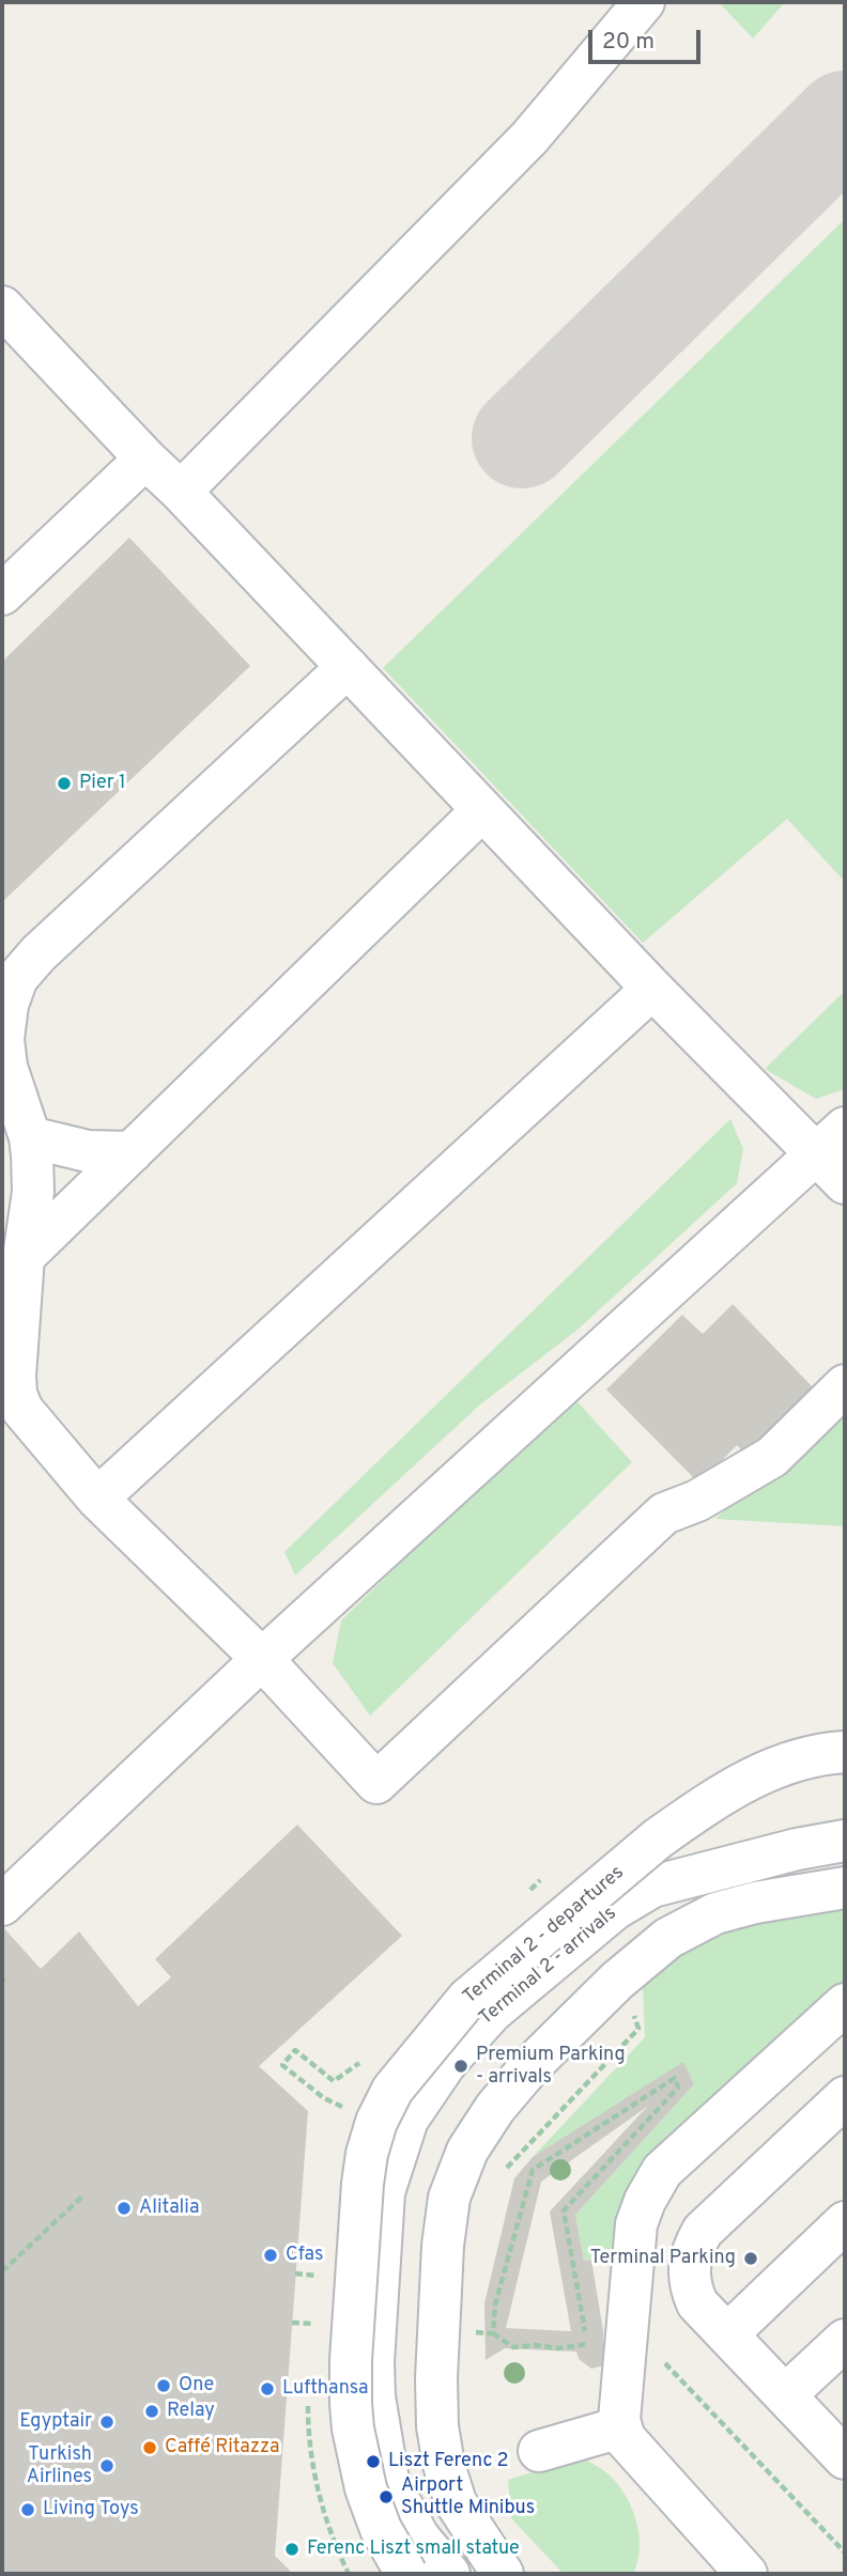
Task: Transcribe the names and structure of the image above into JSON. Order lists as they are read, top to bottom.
{
  "streets": {
    "street": ["Terminal 2 - departures", "Terminal 2 - arrivals"]
  },
  "places": [
    "Pier 1",
    "Premium Parking - arrivals",
    "Alitalia",
    "Cfas",
    "Terminal Parking",
    "One",
    "Lufthansa",
    "Relay",
    "Egyptair",
    "Caffé Ritazza",
    "Liszt Ferenc 2",
    "Turkish Airlines",
    "Airport Shuttle Minibus",
    "Living Toys",
    "Ferenc Liszt small statue"
  ],
  "scale_bar": "20 m"
}
